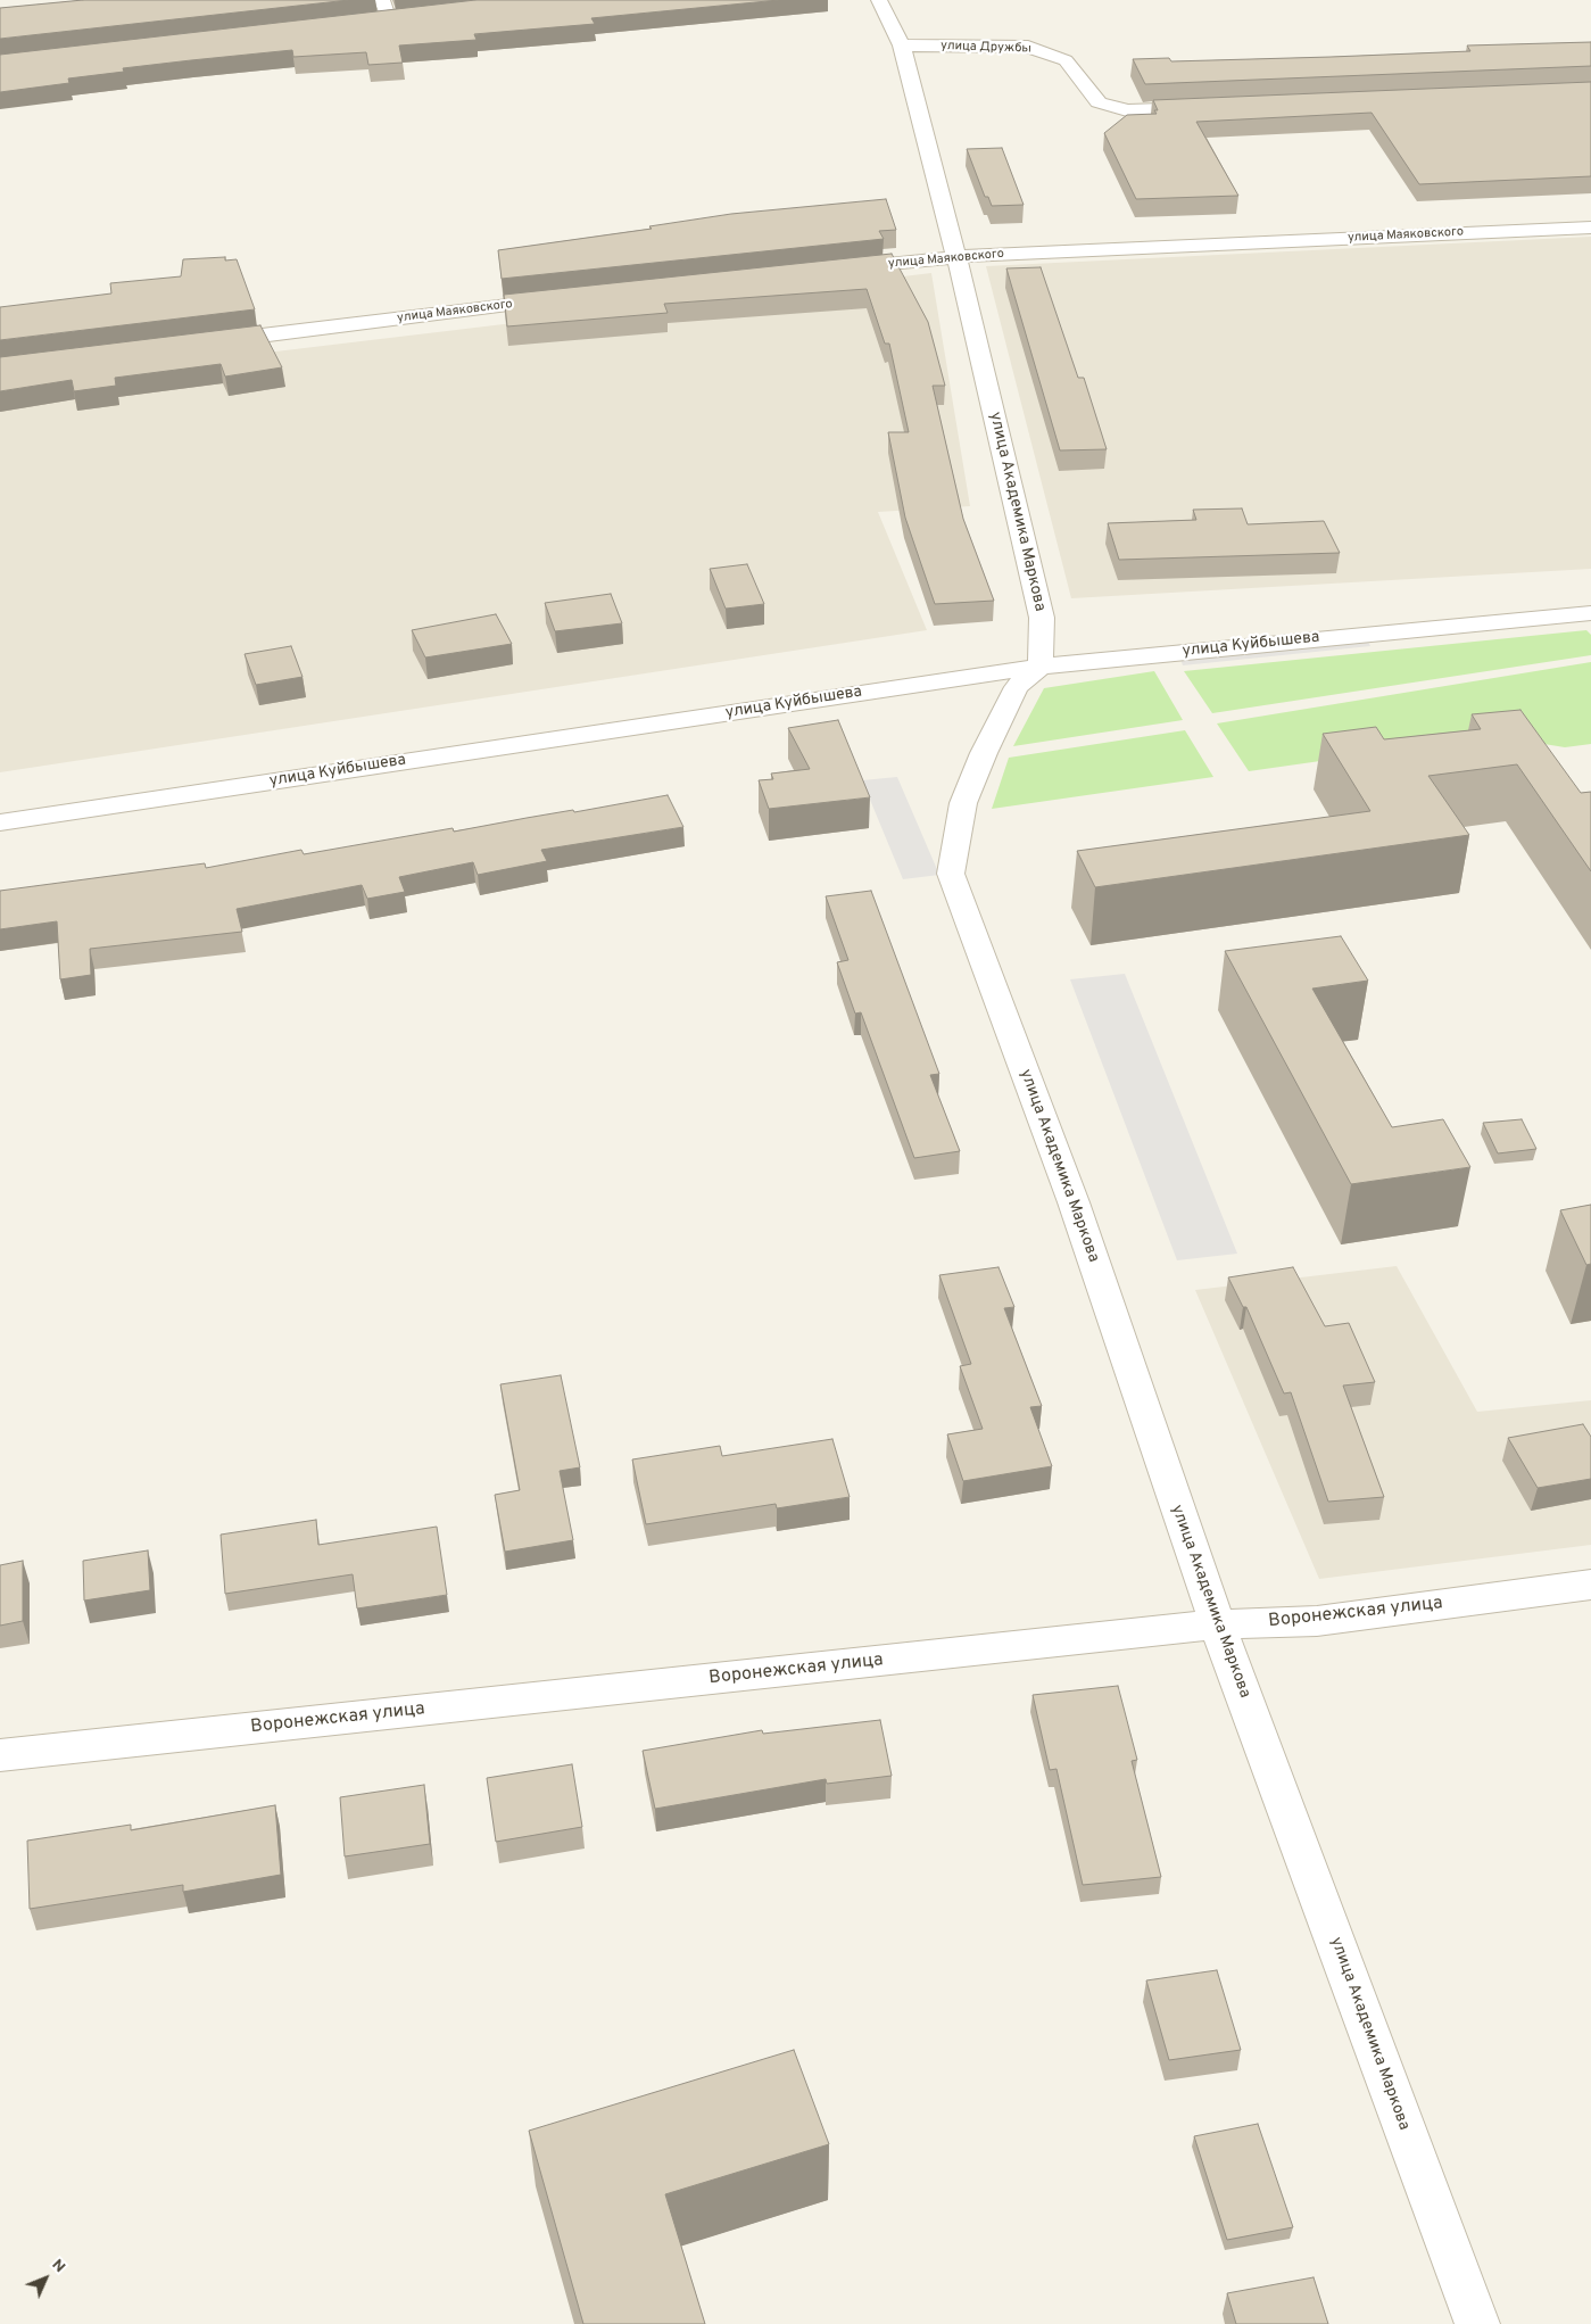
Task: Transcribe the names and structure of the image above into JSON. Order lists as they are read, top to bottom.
{
  "streets": {
    "street": [
      "улица Дружбы",
      "улица Маяковского",
      "улица Академика Маркова",
      "улица Куйбышева",
      "Воронежская улица"
    ]
  },
  "crossings": [
    ["улица Дружбы", "улица Академика Маркова"],
    ["улица Маяковского", "улица Академика Маркова"],
    ["улица Академика Маркова", "улица Куйбышева"],
    ["улица Академика Маркова", "Воронежская улица"]
  ],
  "north": "top right"
}
